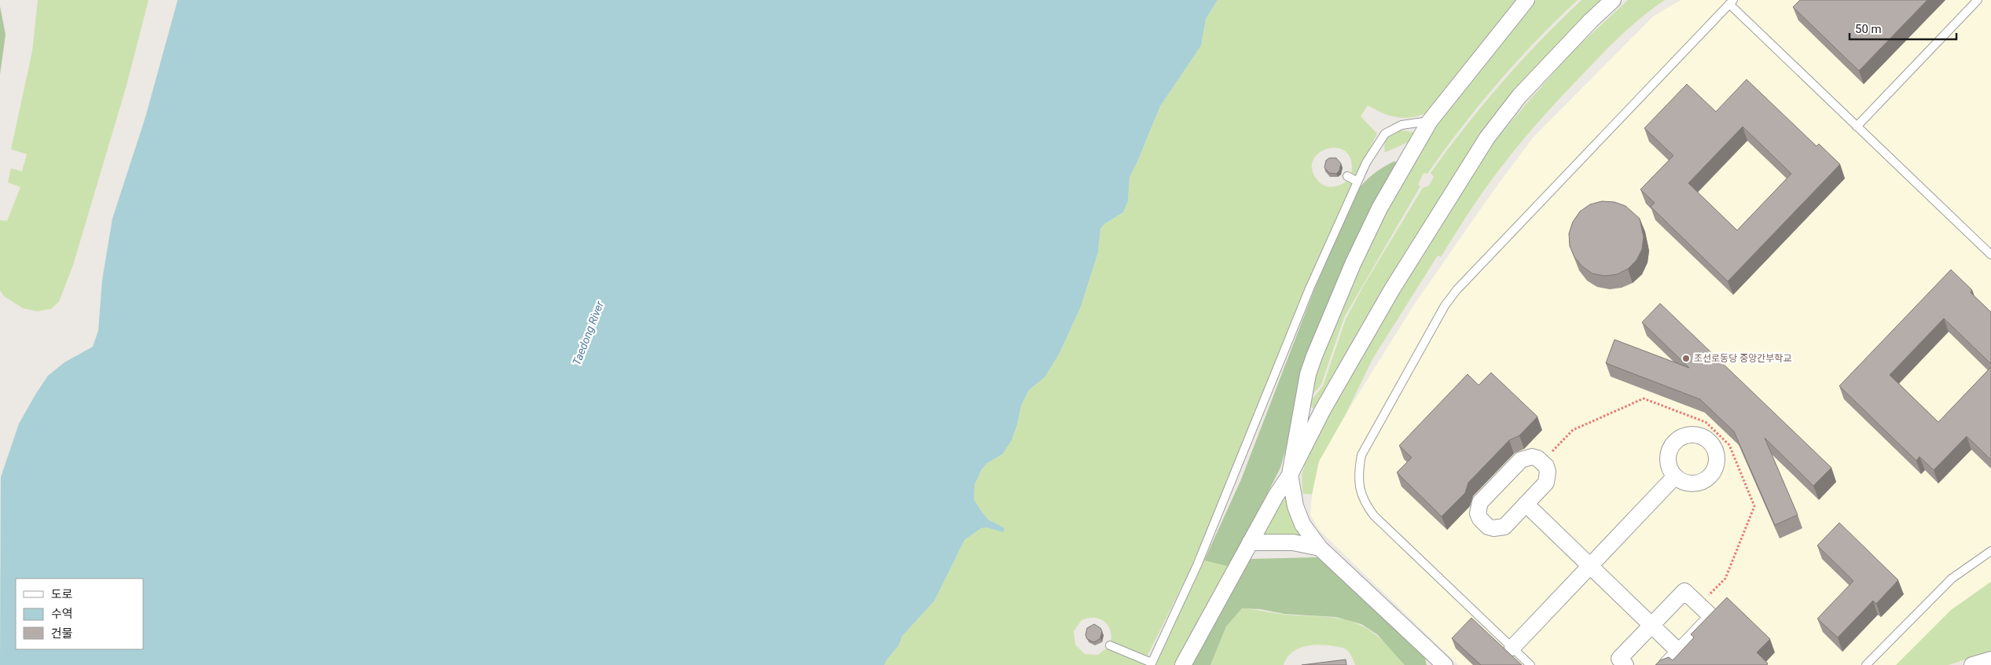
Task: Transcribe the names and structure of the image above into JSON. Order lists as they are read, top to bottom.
{
  "water": ["Taedong River"],
  "places": ["조선로동당 중앙간부학교"],
  "legend": ["도로", "수역", "건물"],
  "scale_bar": "50 m"
}
